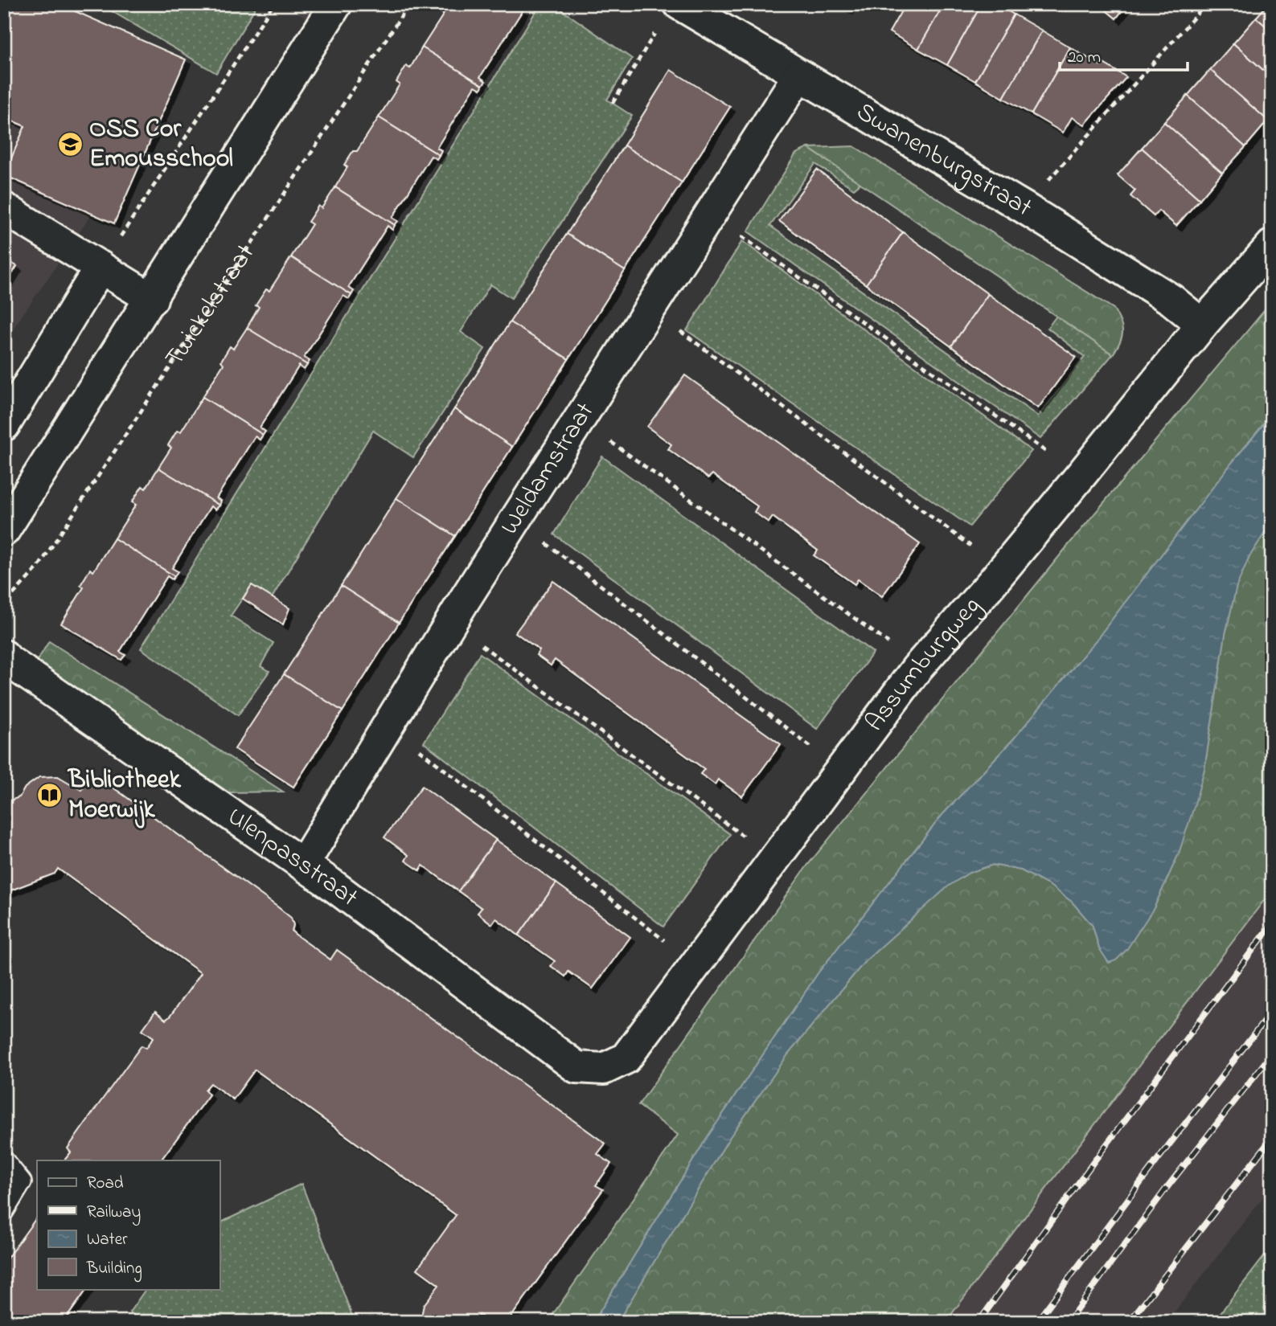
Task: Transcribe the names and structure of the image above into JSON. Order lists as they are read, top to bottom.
{
  "streets": {
    "street": [
      "Swanenburgstraat",
      "Twickelstraat",
      "Weldamstraat",
      "Assumburgweg",
      "Ulenpasstraat"
    ]
  },
  "crossings": [
    ["Swanenburgstraat", "Weldamstraat"],
    ["Swanenburgstraat", "Assumburgweg"],
    ["Weldamstraat", "Ulenpasstraat"],
    ["Assumburgweg", "Ulenpasstraat"]
  ],
  "places": {
    "school or university": ["OSS Cor Emousschool"],
    "library": ["Bibliotheek Moerwijk"]
  },
  "legend": [
    "Road",
    "Railway",
    "Water",
    "Building"
  ],
  "scale_bar": "20 m"
}
